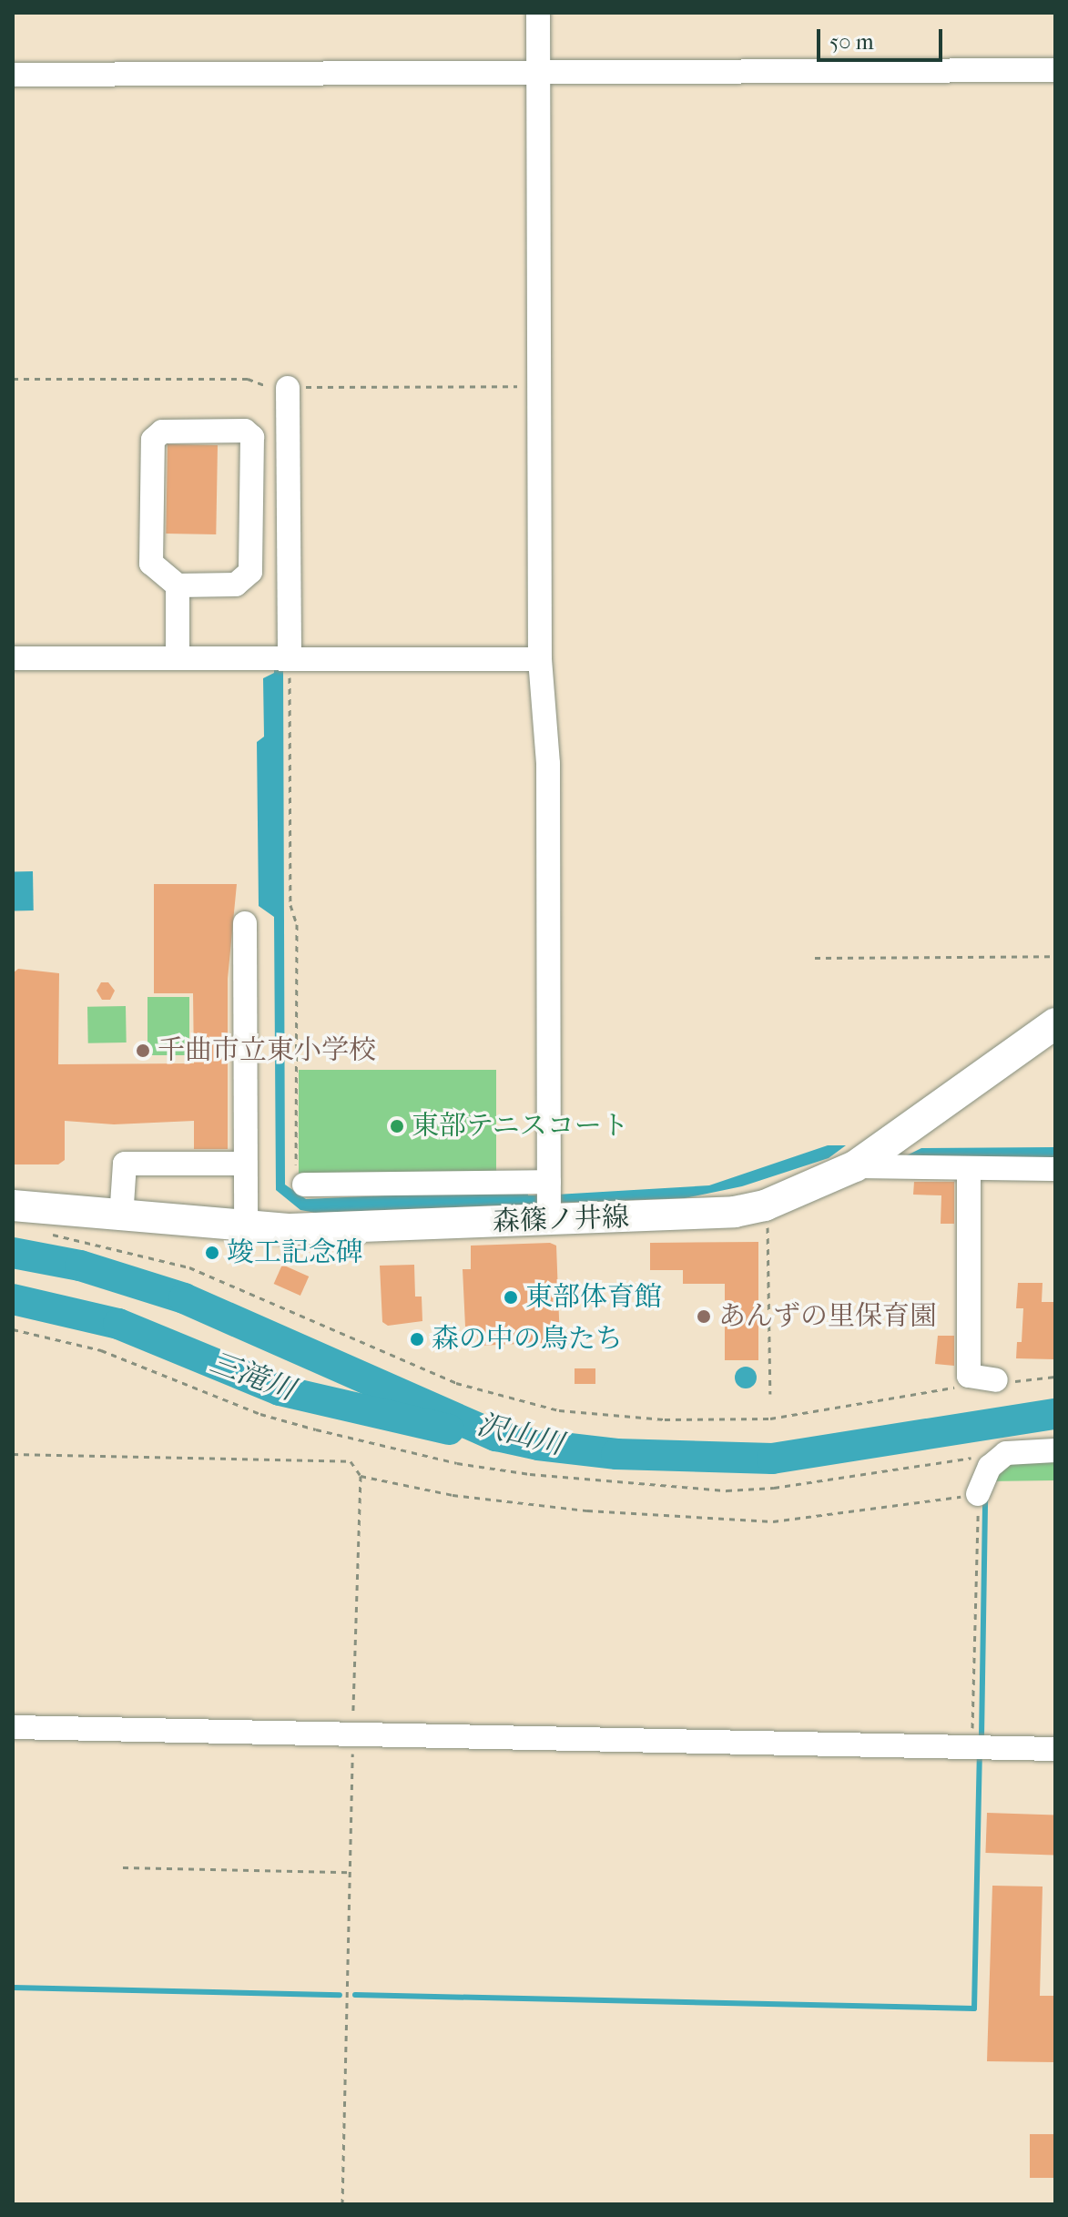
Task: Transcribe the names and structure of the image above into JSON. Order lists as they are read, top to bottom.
{
  "streets": {
    "main road": ["森篠ノ井線"]
  },
  "water": ["三滝川", "沢山川"],
  "places": [
    "千曲市立東小学校",
    "東部テニスコート",
    "竣工記念碑",
    "東部体育館",
    "あんずの里保育園",
    "森の中の鳥たち"
  ],
  "scale_bar": "50 m"
}
